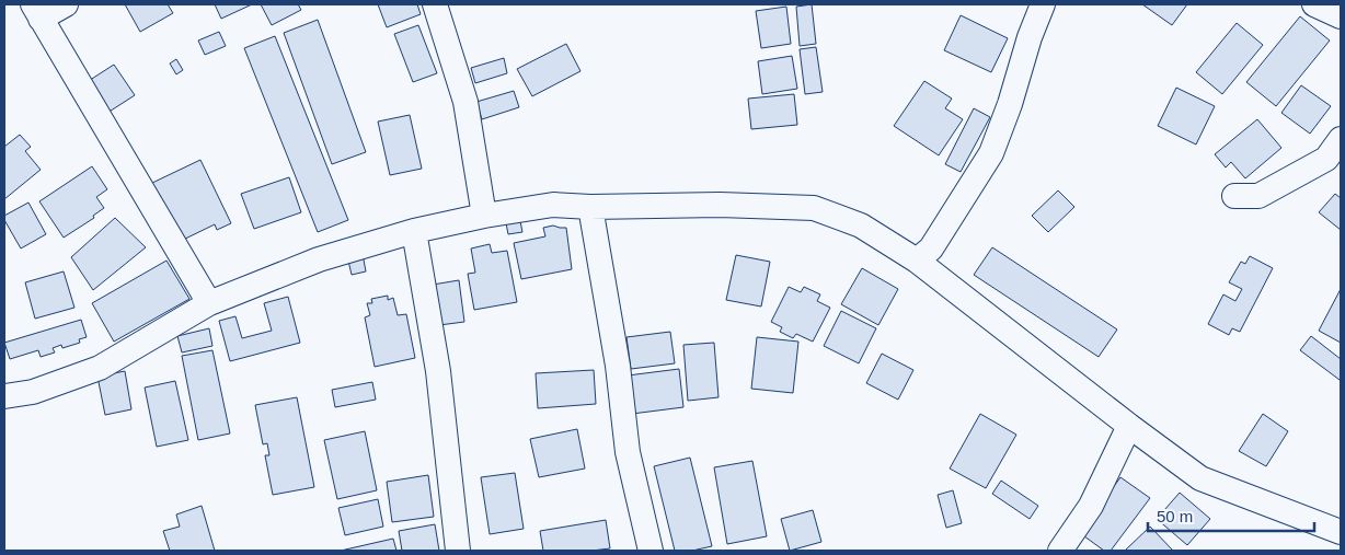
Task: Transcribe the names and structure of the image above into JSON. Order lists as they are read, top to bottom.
{
  "scale_bar": "50 m"
}
